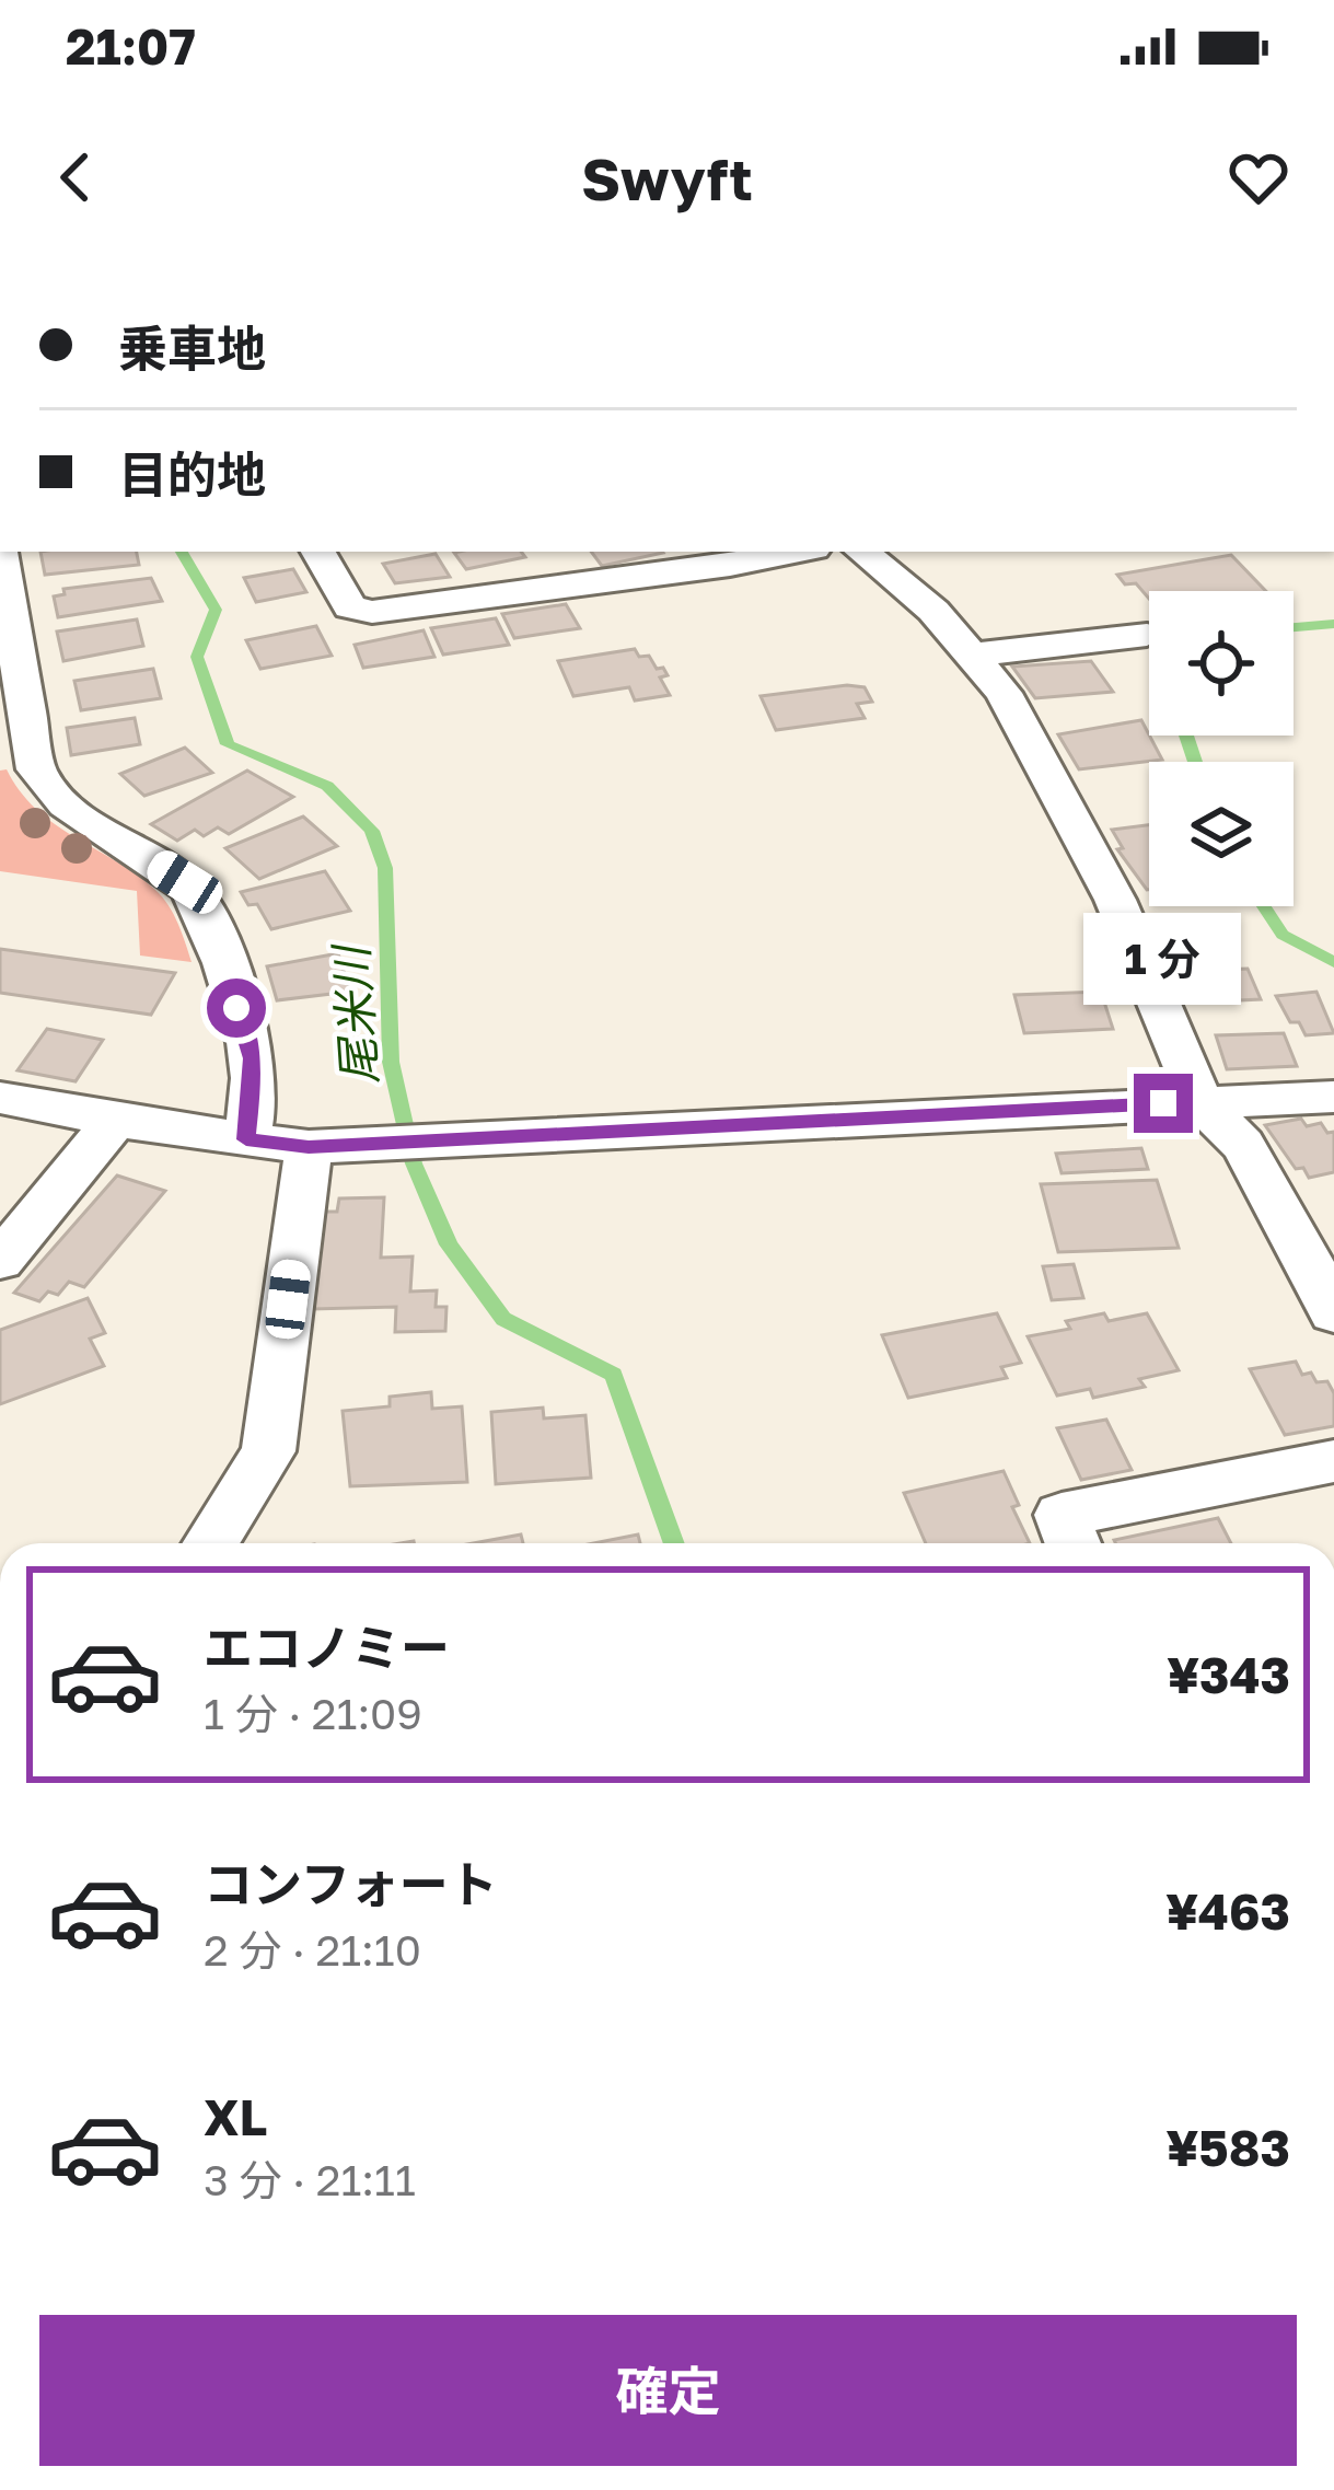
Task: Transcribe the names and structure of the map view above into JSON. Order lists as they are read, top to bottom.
{
  "water": ["尾米川"],
  "page": {
    "status": "21:07",
    "header": "Swyft",
    "banner": ["乗車地", "目的地"],
    "bubble": "1 分",
    "list": [
      {
        "name": "エコノミー",
        "note": "1 分 · 21:09",
        "value": "¥343"
      },
      {
        "name": "コンフォート",
        "note": "2 分 · 21:10",
        "value": "¥463"
      },
      {
        "name": "XL",
        "note": "3 分 · 21:11",
        "value": "¥583"
      }
    ],
    "buttons": "確定"
  }
}
